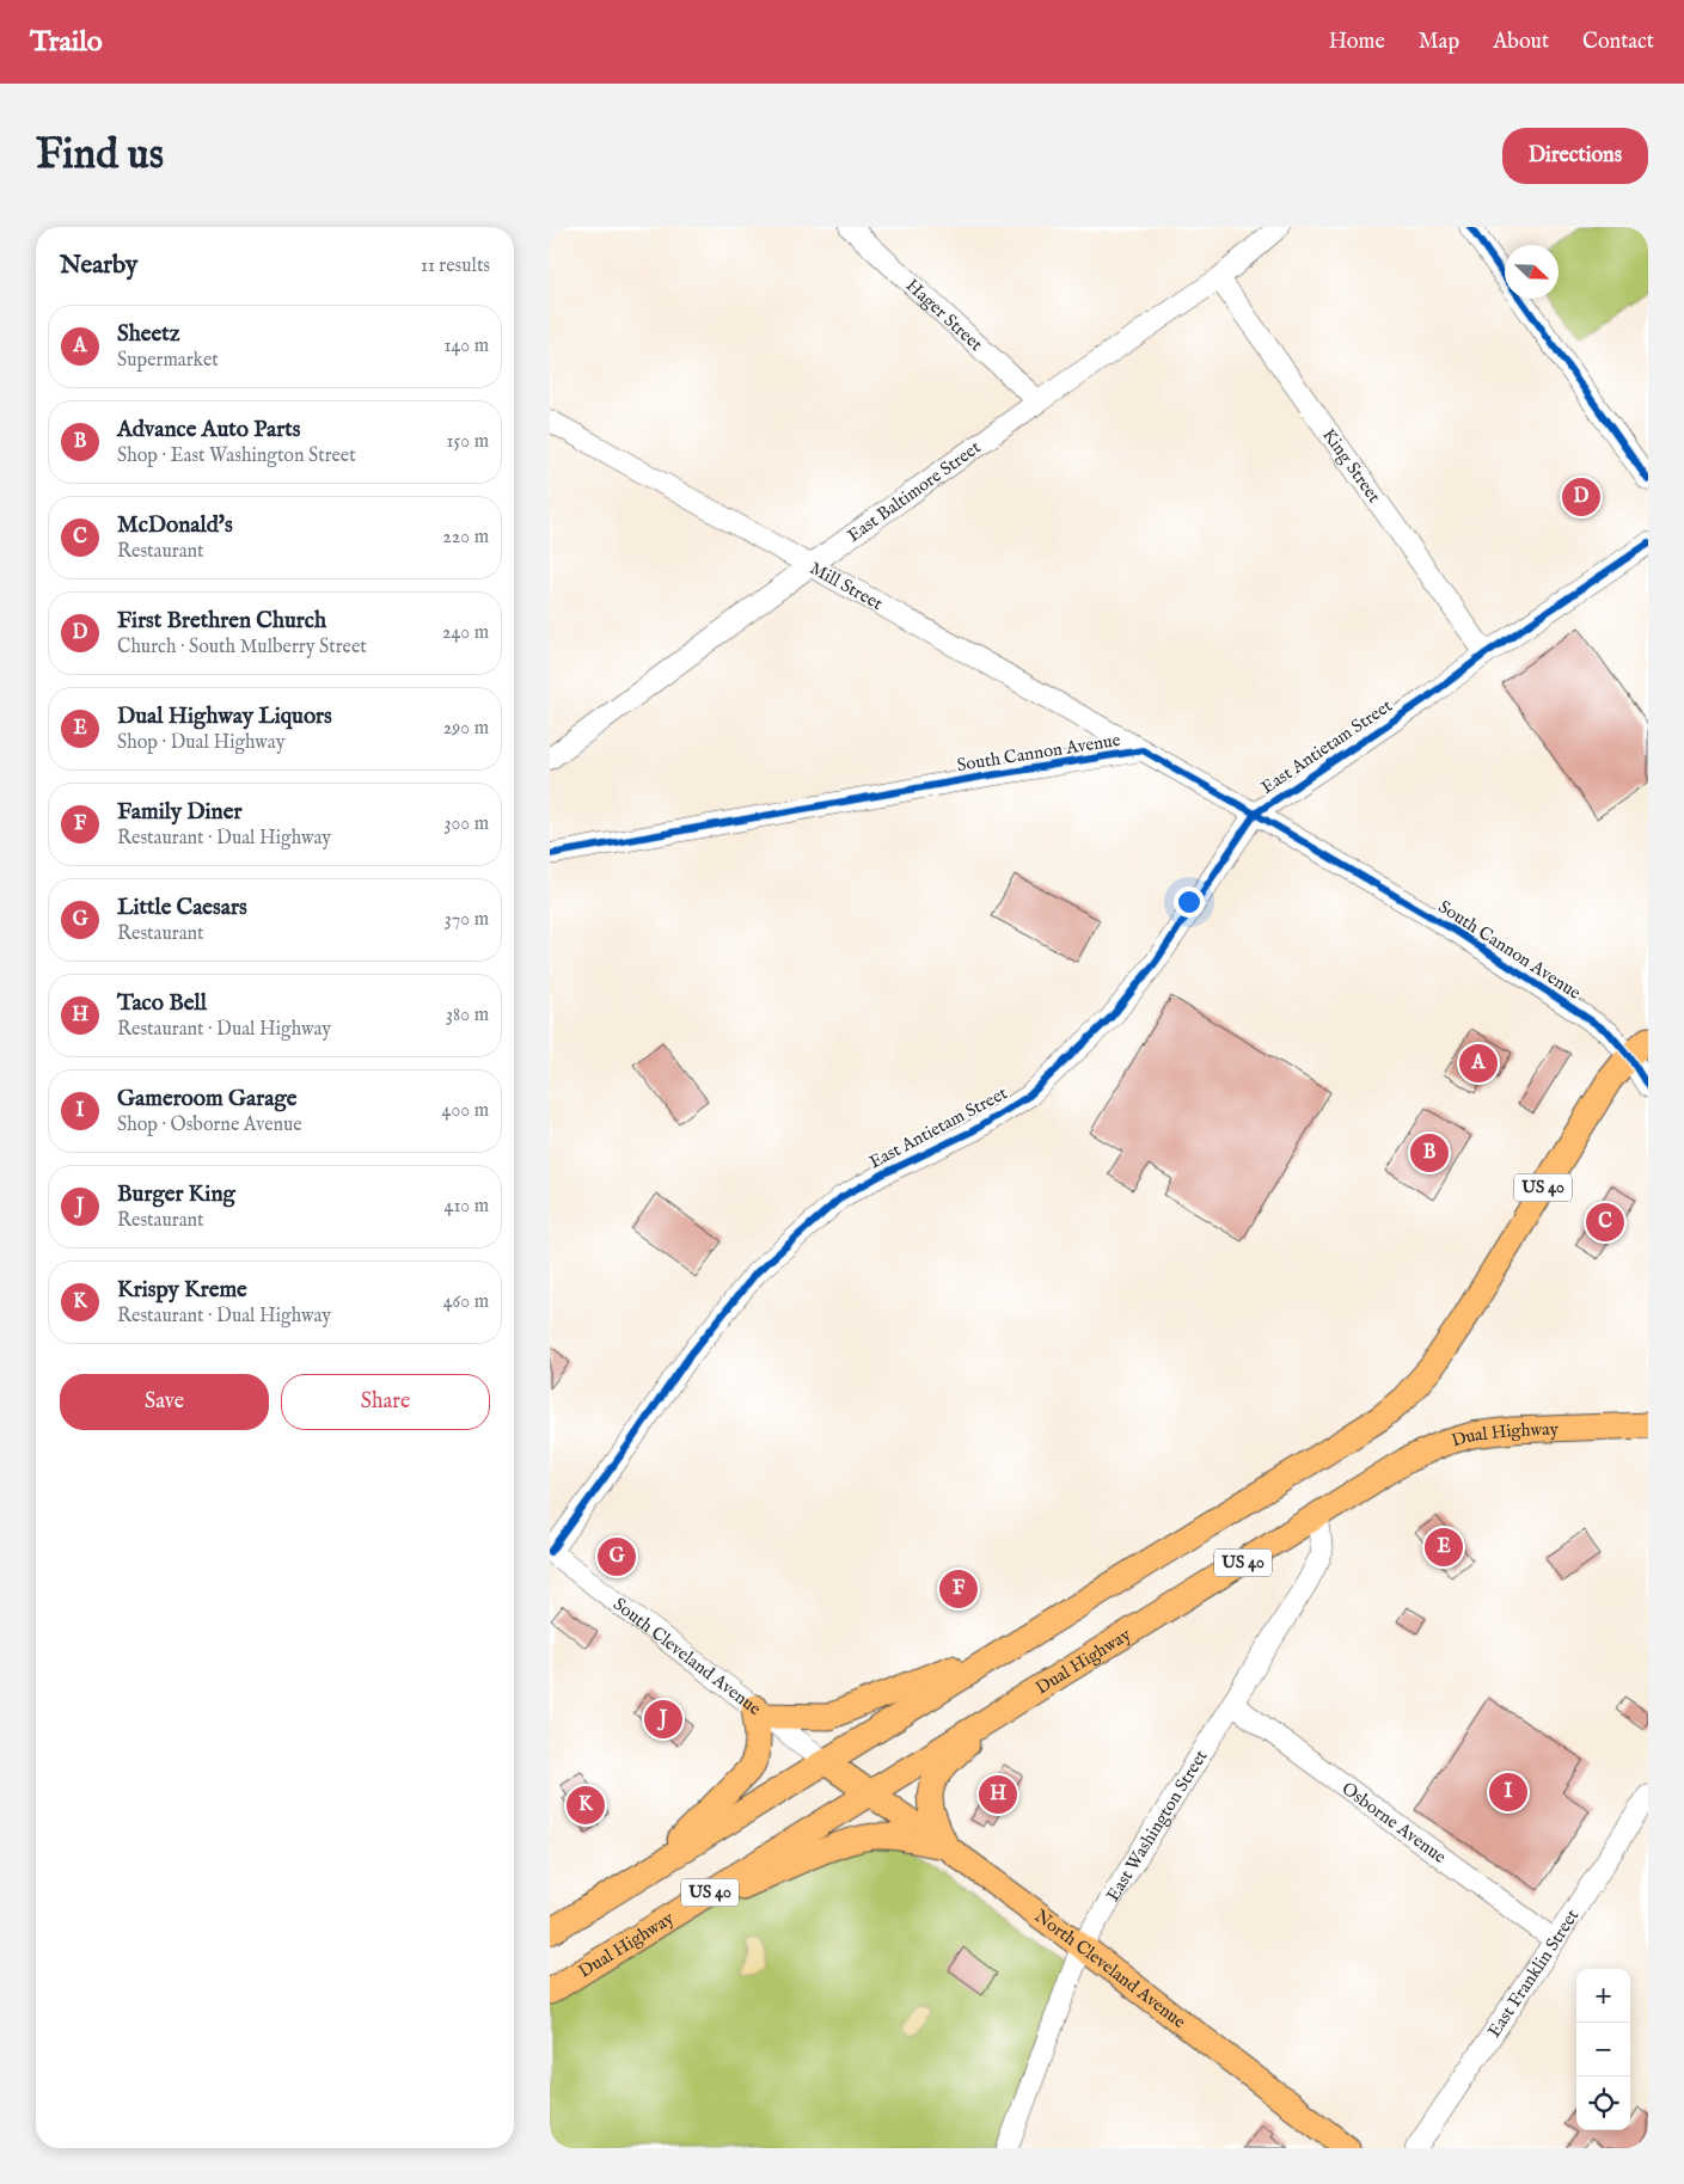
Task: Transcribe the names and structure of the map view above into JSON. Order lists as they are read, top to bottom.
{
  "streets": {
    "main road": ["US 40", "Dual Highway", "North Cleveland Avenue"],
    "street": [
      "Hager Street",
      "King Street",
      "East Baltimore Street",
      "Mill Street",
      "East Antietam Street",
      "South Cannon Avenue",
      "South Cleveland Avenue",
      "Osborne Avenue",
      "East Washington Street",
      "East Franklin Street"
    ]
  },
  "crossings": [
    ["Hager Street", "East Baltimore Street"],
    ["King Street", "East Baltimore Street"],
    ["King Street", "East Antietam Street"],
    ["East Baltimore Street", "Mill Street"],
    ["Mill Street", "South Cannon Avenue"],
    ["East Antietam Street", "South Cannon Avenue"],
    ["East Antietam Street", "South Cleveland Avenue"],
    ["South Cannon Avenue", "US 40"],
    ["US 40", "South Cleveland Avenue"],
    ["US 40", "North Cleveland Avenue"],
    ["Dual Highway", "East Washington Street"],
    ["Dual Highway", "North Cleveland Avenue"],
    ["South Cleveland Avenue", "North Cleveland Avenue"],
    ["Osborne Avenue", "East Washington Street"],
    ["Osborne Avenue", "East Franklin Street"],
    ["East Washington Street", "North Cleveland Avenue"]
  ],
  "north": "bottom right",
  "page": {
    "header": "Trailo",
    "nav": [
      "Home",
      "Map",
      "About",
      "Contact"
    ],
    "buttons": [
      "Directions",
      ["Save", "Share"]
    ],
    "title": "Find us",
    "heading": ["Nearby", "11 results"],
    "list": [
      {
        "mark": "A",
        "name": "Sheetz",
        "note": "Supermarket",
        "value": "140 m"
      },
      {
        "mark": "B",
        "name": "Advance Auto Parts",
        "note": "Shop · East Washington Street",
        "value": "150 m"
      },
      {
        "mark": "C",
        "name": "McDonald's",
        "note": "Restaurant",
        "value": "220 m"
      },
      {
        "mark": "D",
        "name": "First Brethren Church",
        "note": "Church · South Mulberry Street",
        "value": "240 m"
      },
      {
        "mark": "E",
        "name": "Dual Highway Liquors",
        "note": "Shop · Dual Highway",
        "value": "290 m"
      },
      {
        "mark": "F",
        "name": "Family Diner",
        "note": "Restaurant · Dual Highway",
        "value": "300 m"
      },
      {
        "mark": "G",
        "name": "Little Caesars",
        "note": "Restaurant",
        "value": "370 m"
      },
      {
        "mark": "H",
        "name": "Taco Bell",
        "note": "Restaurant · Dual Highway",
        "value": "380 m"
      },
      {
        "mark": "I",
        "name": "Gameroom Garage",
        "note": "Shop · Osborne Avenue",
        "value": "400 m"
      },
      {
        "mark": "J",
        "name": "Burger King",
        "note": "Restaurant",
        "value": "410 m"
      },
      {
        "mark": "K",
        "name": "Krispy Kreme",
        "note": "Restaurant · Dual Highway",
        "value": "460 m"
      }
    ],
    "pins": [
      "D",
      "A",
      "B",
      "C",
      "E",
      "G",
      "F",
      "J",
      "I",
      "H",
      "K"
    ],
    "map_buttons": ["+", "−"]
  }
}
